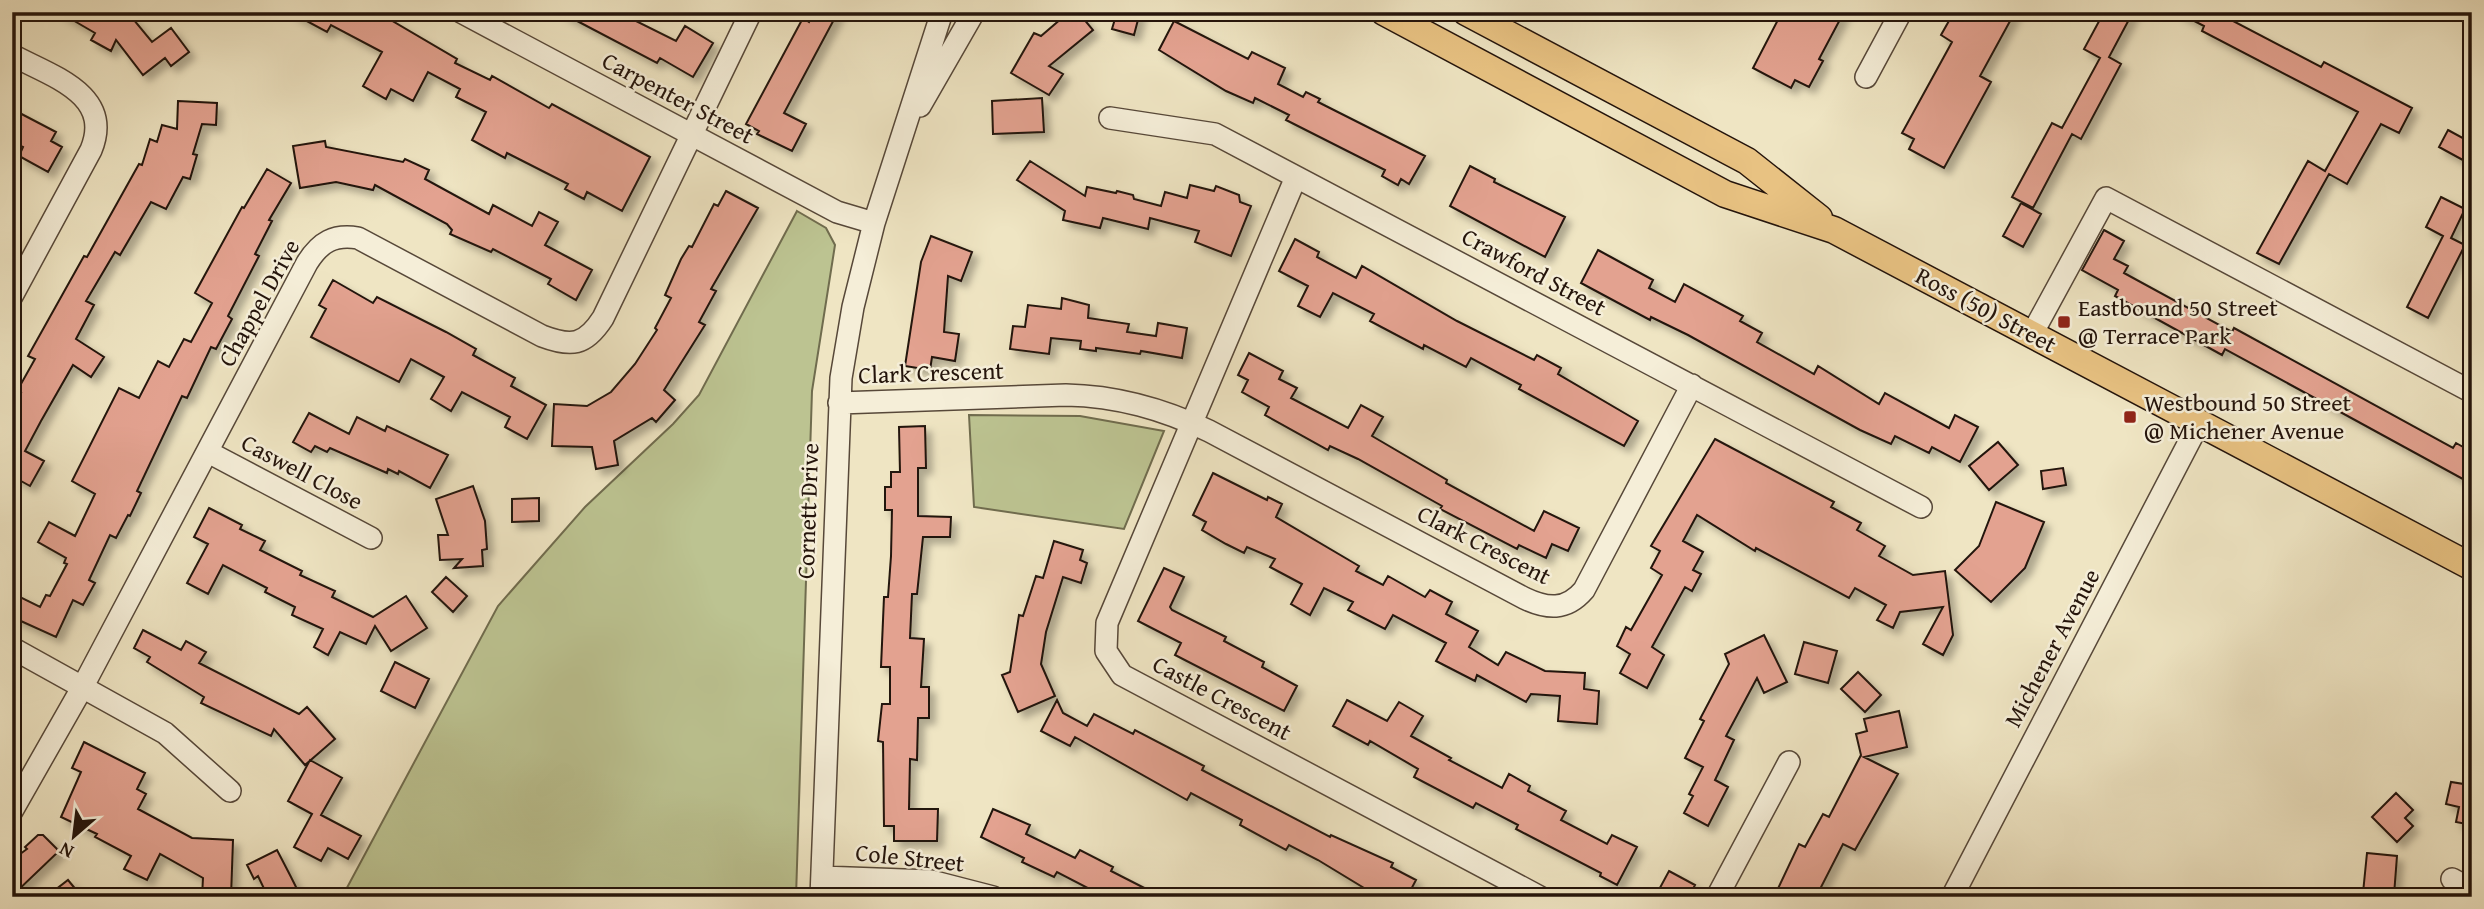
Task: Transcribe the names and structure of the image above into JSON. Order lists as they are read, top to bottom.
{
  "streets": {
    "main road": ["Ross (50) Street"],
    "street": [
      "Carpenter Street",
      "Crawford Street",
      "Chappel Drive",
      "Clark Crescent",
      "Caswell Close",
      "Cornett Drive",
      "Michener Avenue",
      "Castle Crescent",
      "Cole Street"
    ]
  },
  "crossings": [
    ["Carpenter Street", "Chappel Drive"],
    ["Carpenter Street", "Cornett Drive"],
    ["Crawford Street", "Clark Crescent"],
    ["Chappel Drive", "Caswell Close"],
    ["Ross (50) Street", "Michener Avenue"],
    ["Clark Crescent", "Cornett Drive"],
    ["Clark Crescent", "Castle Crescent"],
    ["Cornett Drive", "Cole Street"]
  ],
  "places": {
    "transit": ["Eastbound 50 Street @ Terrace Park", "Westbound 50 Street @ Michener Avenue"]
  },
  "north": "bottom left"
}
